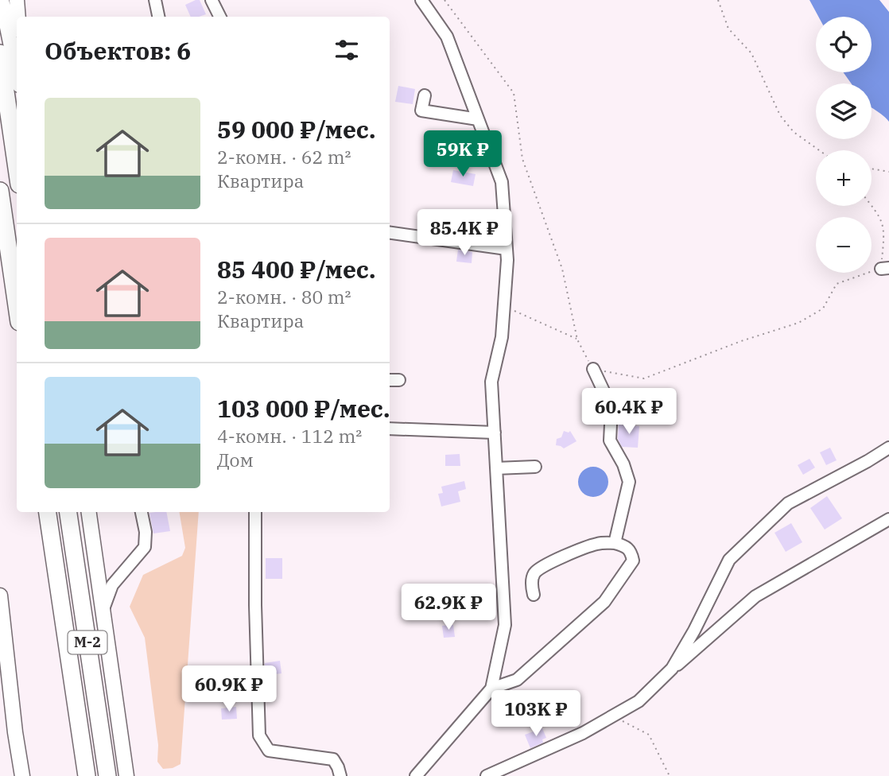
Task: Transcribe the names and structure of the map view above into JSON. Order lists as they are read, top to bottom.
{
  "streets": {
    "highway": ["М-2"]
  },
  "page": {
    "map_buttons": ["+", "−"],
    "heading": "Объектов: 6",
    "list": [
      {
        "name": "59 000 ₽/мес.",
        "note": "2-комн. · 62 m² · Квартира"
      },
      {
        "name": "85 400 ₽/мес.",
        "note": "2-комн. · 80 m² · Квартира"
      },
      {
        "name": "103 000 ₽/мес.",
        "note": "4-комн. · 112 m² · Дом"
      }
    ],
    "price": [
      "59K ₽",
      "85.4K ₽",
      "60.4K ₽",
      "62.9K ₽",
      "60.9K ₽",
      "103K ₽"
    ]
  }
}
